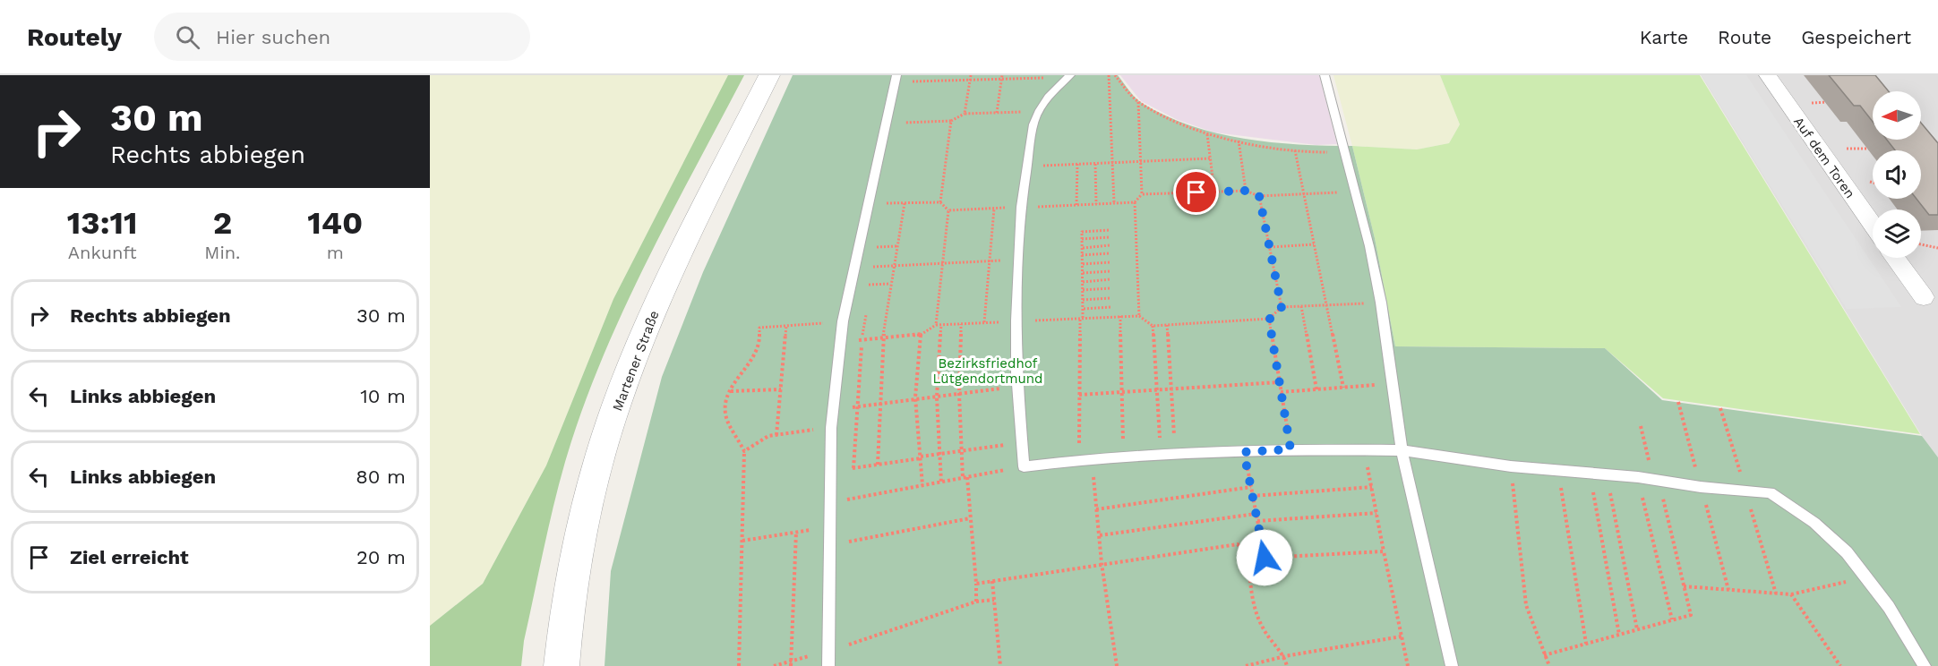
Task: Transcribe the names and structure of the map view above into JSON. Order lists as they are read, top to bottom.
{
  "streets": {
    "street": ["Auf dem Toren", "Martener Straße"]
  },
  "parks": ["Bezirksfriedhof Lütgendortmund"],
  "north": "left",
  "page": {
    "header": "Routely",
    "search": "Hier suchen",
    "nav": ["Karte", "Route", "Gespeichert"],
    "turn": ["30 m", "Rechts abbiegen"],
    "eta": [
      "13:11",
      "Ankunft",
      "2",
      "Min.",
      "140",
      "m"
    ],
    "list": [
      {
        "name": "Rechts abbiegen",
        "value": "30 m"
      },
      {
        "name": "Links abbiegen",
        "value": "10 m"
      },
      {
        "name": "Links abbiegen",
        "value": "80 m"
      },
      {
        "name": "Ziel erreicht",
        "value": "20 m"
      }
    ]
  }
}
